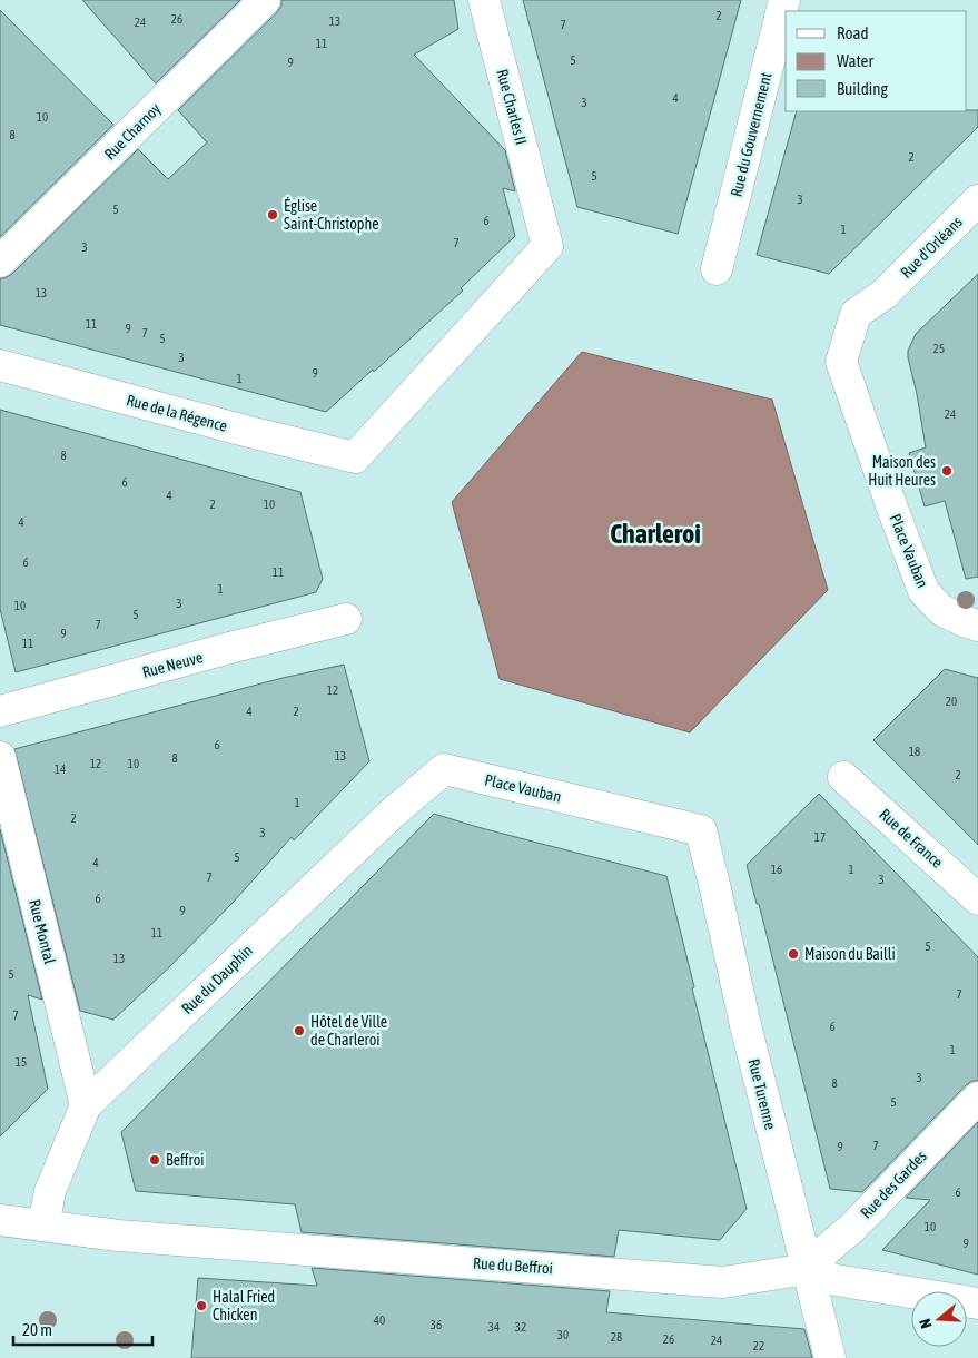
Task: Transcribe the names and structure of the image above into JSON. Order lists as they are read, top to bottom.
{
  "streets": {
    "street": [
      "Rue Charles II",
      "Rue Charnoy",
      "Rue du Gouvernement",
      "Rue d'Orléans",
      "Rue de la Régence",
      "Place Vauban",
      "Rue Neuve",
      "Rue de France",
      "Rue Montal",
      "Rue du Dauphin",
      "Rue Turenne",
      "Rue des Gardes",
      "Rue du Beffroi"
    ]
  },
  "crossings": [
    ["Rue Charles II", "Rue de la Régence"],
    ["Rue d'Orléans", "Place Vauban"],
    ["Place Vauban", "Rue du Dauphin"],
    ["Place Vauban", "Rue Turenne"],
    ["Rue Montal", "Rue du Dauphin"],
    ["Rue du Dauphin", "Rue du Beffroi"],
    ["Rue Turenne", "Rue des Gardes"],
    ["Rue Turenne", "Rue du Beffroi"],
    ["Rue des Gardes", "Rue du Beffroi"]
  ],
  "districts": ["Charleroi"],
  "places": [
    "Église Saint-Christophe",
    "Maison des Huit Heures",
    "Maison du Bailli",
    "Hôtel de Ville de Charleroi",
    "Beffroi",
    "Halal Fried Chicken"
  ],
  "house_numbers": [
    "2",
    "26",
    "13",
    "24",
    "7",
    "11",
    "5",
    "9",
    "4",
    "3",
    "10",
    "8",
    "2",
    "5",
    "3",
    "5",
    "6",
    "1",
    "7",
    "3",
    "13",
    "11",
    "9",
    "7",
    "5",
    "25",
    "3",
    "9",
    "1",
    "24",
    "8",
    "6",
    "4",
    "2",
    "10",
    "4",
    "6",
    "11",
    "1",
    "3",
    "10",
    "5",
    "7",
    "9",
    "11",
    "12",
    "20",
    "4",
    "2",
    "6",
    "18",
    "13",
    "8",
    "12",
    "10",
    "14",
    "2",
    "1",
    "2",
    "3",
    "17",
    "5",
    "4",
    "16",
    "1",
    "7",
    "3",
    "6",
    "9",
    "11",
    "5",
    "13",
    "5",
    "7",
    "7",
    "6",
    "1",
    "15",
    "3",
    "8",
    "5",
    "7",
    "9",
    "6",
    "10",
    "9",
    "40",
    "36",
    "34",
    "32",
    "30",
    "28",
    "26",
    "24",
    "22"
  ],
  "legend": ["Road", "Water", "Building"],
  "scale_bar": "20 m",
  "north": "left"
}
